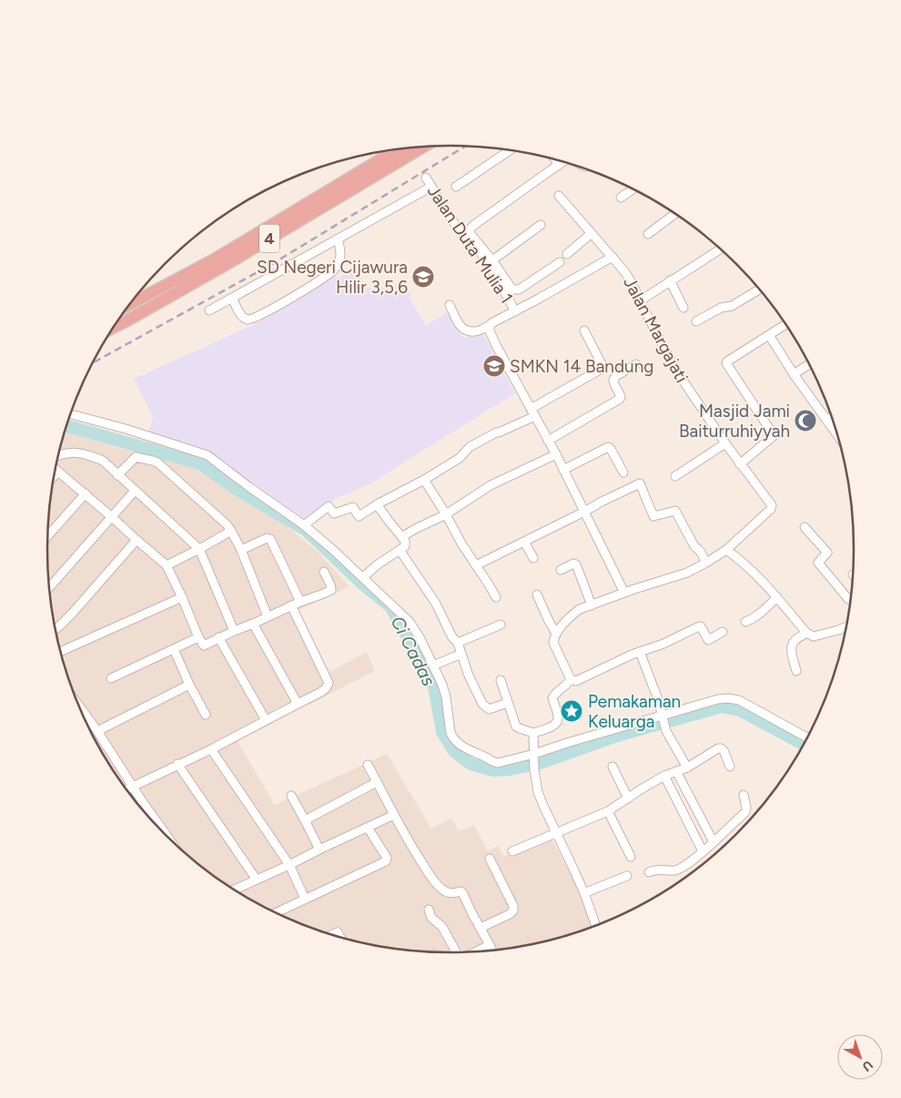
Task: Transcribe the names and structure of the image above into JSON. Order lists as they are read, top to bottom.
{
  "streets": {
    "highway": ["4"],
    "street": ["Jalan Duta Mulia 1", "Jalan Margajati"]
  },
  "water": ["Ci Cadas"],
  "places": {
    "school or university": ["SD Negeri Cijawura Hilir 3,5,6", "SMKN 14 Bandung"],
    "mosque": ["Masjid Jami Baiturruhiyyah"],
    "place": ["Pemakaman Keluarga"]
  },
  "north": "bottom right"
}
